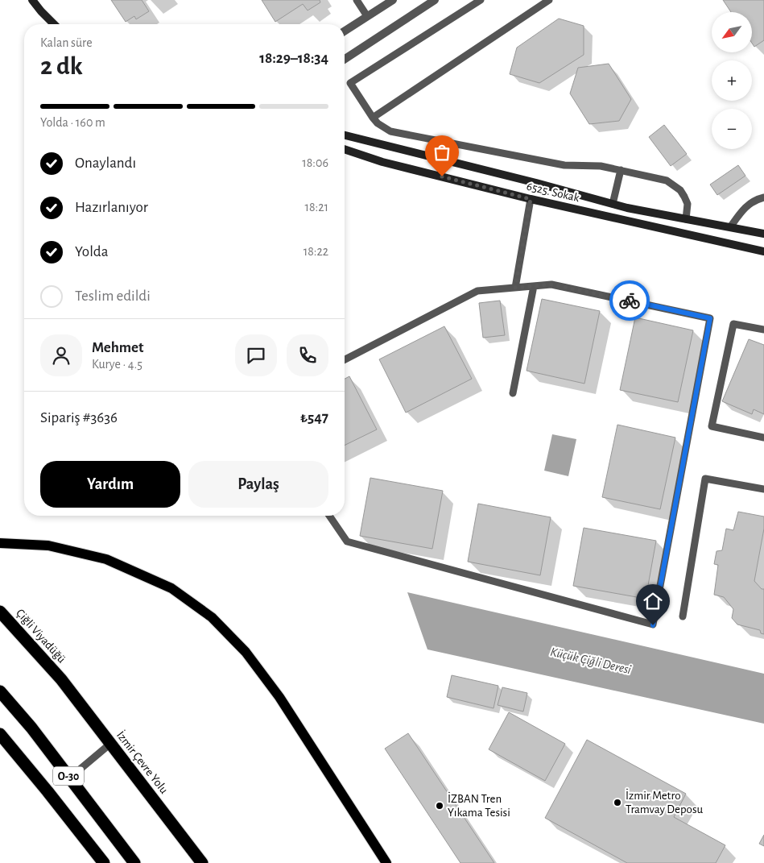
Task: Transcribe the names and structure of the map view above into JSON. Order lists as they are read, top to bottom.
{
  "streets": {
    "highway": ["Çiğli Viyadüğü", "İzmir Çevre Yolu", "O-30"],
    "street": ["6525. Sokak"]
  },
  "crossings": [
    ["Çiğli Viyadüğü", "İzmir Çevre Yolu"]
  ],
  "water": ["Küçük Çiğli Deresi"],
  "places": ["İzmir Metro Tramvay Deposu", "İZBAN Tren Yıkama Tesisi"],
  "north": "bottom left",
  "page": {
    "map_buttons": ["+", "−"],
    "heading": ["2 dk", "Kalan süre", "18:29–18:34"],
    "panel": [
      "Mehmet",
      "Kurye · 4.5",
      "Sipariş #3636",
      "₺547"
    ],
    "bar": "Yolda · 160 m",
    "list": [
      ["Onaylandı", "18:06"],
      ["Hazırlanıyor", "18:21"],
      ["Yolda", "18:22"],
      "Teslim edildi"
    ],
    "buttons": ["Yardım", "Paylaş"]
  }
}
